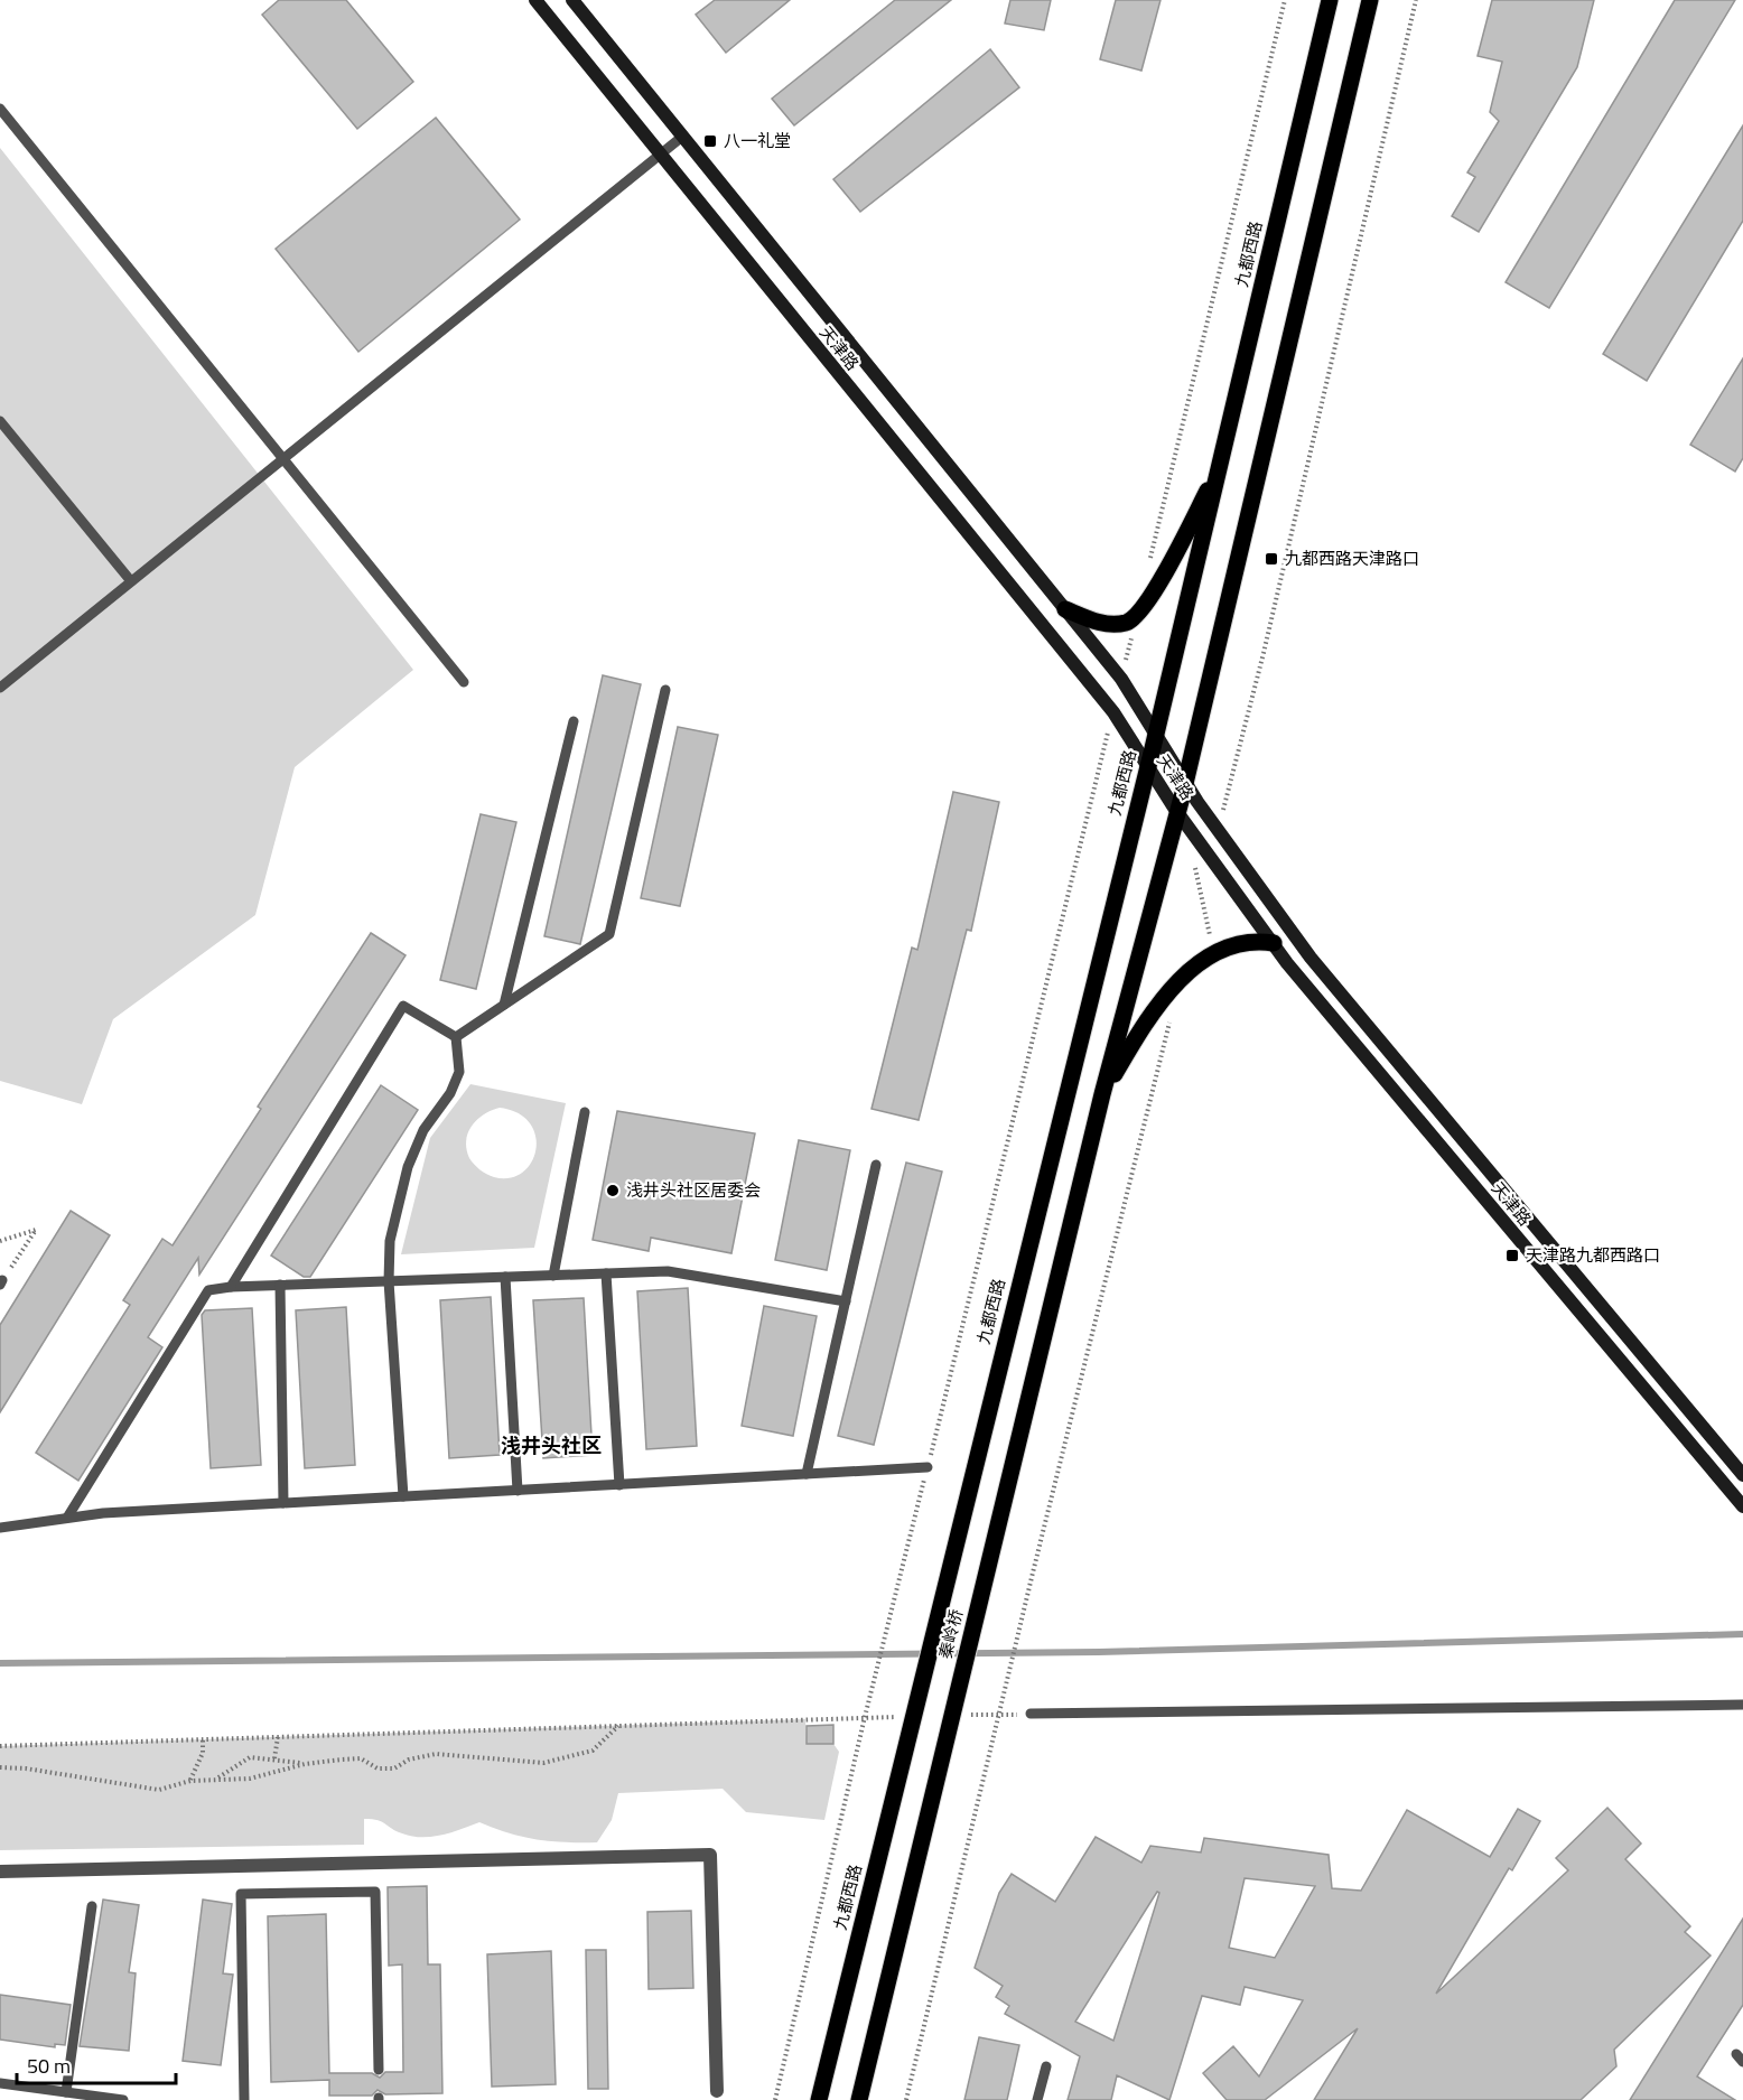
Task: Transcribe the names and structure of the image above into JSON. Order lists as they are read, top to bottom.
{
  "streets": {
    "main road": ["九都西路", "天津路", "秦岭桥"]
  },
  "crossings": [
    ["九都西路", "天津路"],
    ["九都西路", "秦岭桥"]
  ],
  "districts": ["浅井头社区"],
  "places": {
    "transit": ["八一礼堂", "九都西路天津路口", "天津路九都西路口"],
    "other": ["浅井头社区居委会"]
  },
  "scale_bar": "50 m"
}
